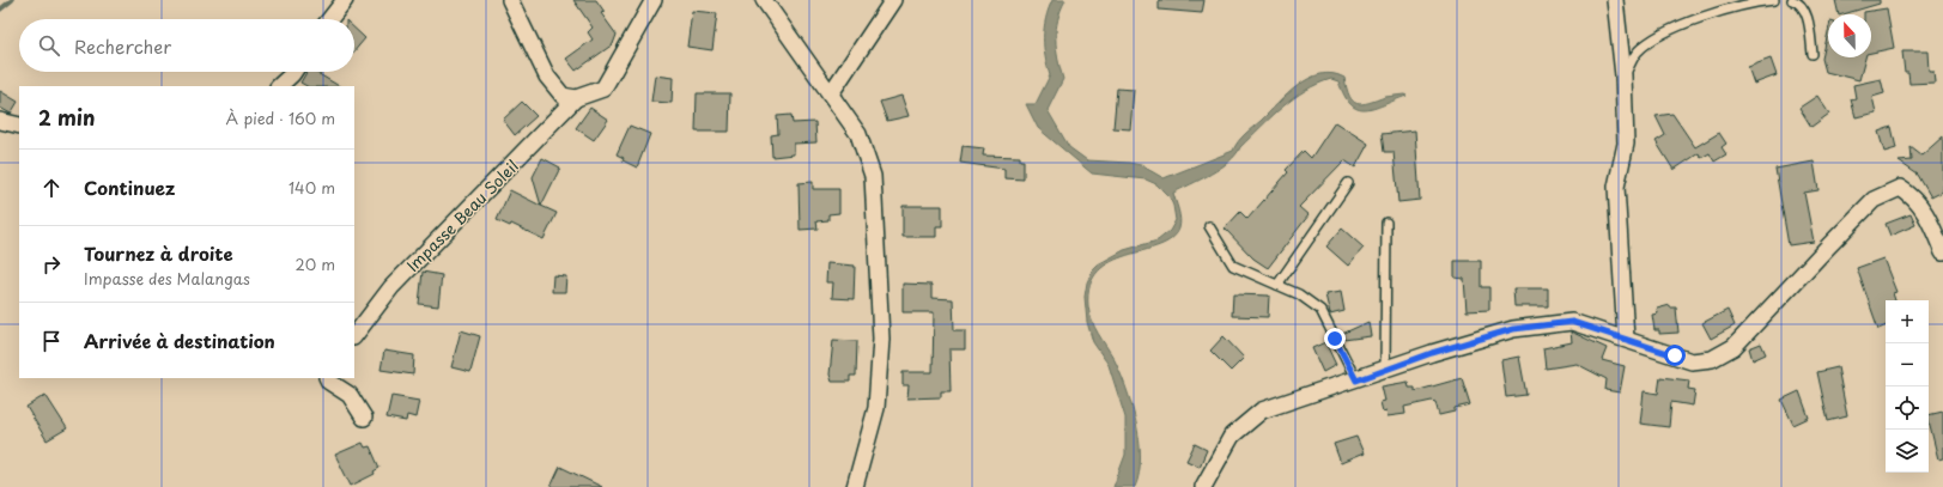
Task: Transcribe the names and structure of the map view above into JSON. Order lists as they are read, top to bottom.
{
  "streets": {
    "street": ["Impasse Beau Soleil"]
  },
  "north": "top",
  "page": {
    "search": "Rechercher",
    "heading": ["2 min", "À pied · 160 m"],
    "list": [
      ["Continuez", "140 m"],
      ["Tournez à droite", "Impasse des Malangas", "20 m"],
      "Arrivée à destination"
    ],
    "map_buttons": ["+", "−"]
  }
}
